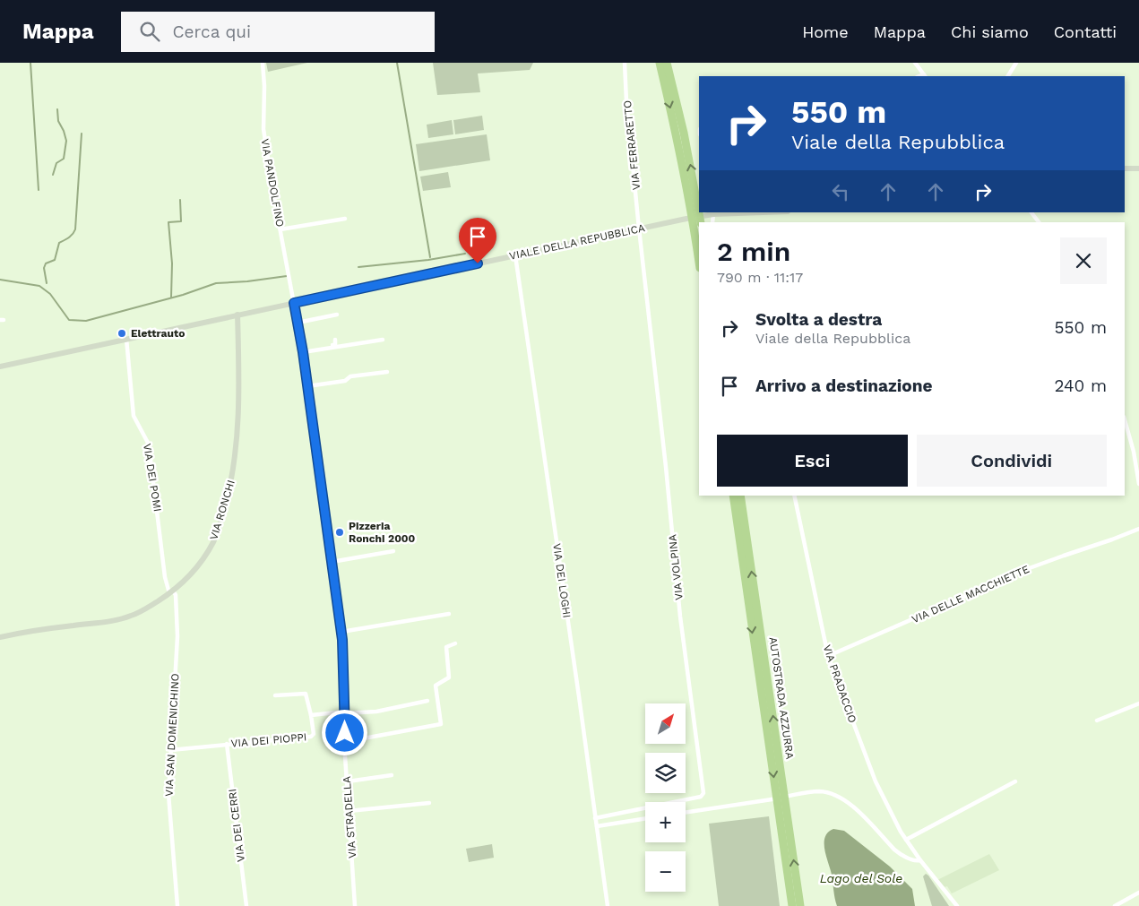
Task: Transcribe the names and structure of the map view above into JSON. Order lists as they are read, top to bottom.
{
  "streets": {
    "highway": ["AUTOSTRADA AZZURRA"],
    "main road": ["VIALE DELLA REPUBBLICA", "VIA RONCHI"],
    "street": [
      "VIA FERRARETTO",
      "VIA PANDOLFINO",
      "VIA DEI POMI",
      "VIA VOLPINA",
      "VIA DEI LOGHI",
      "VIA DELLE MACCHIETTE",
      "VIA PRADACCIO",
      "VIA SAN DOMENICHINO",
      "VIA DEI PIOPPI",
      "VIA STRADELLA",
      "VIA DEI CERRI"
    ]
  },
  "crossings": [
    ["VIA FERRARETTO", "VIALE DELLA REPUBBLICA"],
    ["VIA FERRARETTO", "VIA VOLPINA"],
    ["VIA PANDOLFINO", "VIALE DELLA REPUBBLICA"],
    ["VIA PANDOLFINO", "VIA STRADELLA"],
    ["VIALE DELLA REPUBBLICA", "VIA DEI POMI"],
    ["VIALE DELLA REPUBBLICA", "VIA RONCHI"],
    ["VIALE DELLA REPUBBLICA", "VIA VOLPINA"],
    ["VIALE DELLA REPUBBLICA", "VIA DEI LOGHI"],
    ["VIALE DELLA REPUBBLICA", "VIA STRADELLA"],
    ["VIA DEI POMI", "VIA RONCHI"],
    ["VIA DEI POMI", "VIA SAN DOMENICHINO"],
    ["VIA RONCHI", "VIA SAN DOMENICHINO"],
    ["VIA VOLPINA", "VIA DEI LOGHI"],
    ["VIA DELLE MACCHIETTE", "VIA PRADACCIO"],
    ["VIA SAN DOMENICHINO", "VIA DEI PIOPPI"],
    ["VIA DEI PIOPPI", "VIA STRADELLA"],
    ["VIA DEI PIOPPI", "VIA DEI CERRI"]
  ],
  "water": ["Lago del Sole"],
  "places": ["Elettrauto", "Pizzeria Ronchi 2000"],
  "north": "top right",
  "page": {
    "header": "Mappa",
    "search": "Cerca qui",
    "nav": [
      "Home",
      "Mappa",
      "Chi siamo",
      "Contatti"
    ],
    "turn": ["550 m", "Viale della Repubblica"],
    "heading": ["2 min", "790 m · 11:17"],
    "list": [
      {
        "name": "Svolta a destra",
        "note": "Viale della Repubblica",
        "value": "550 m"
      },
      {
        "name": "Arrivo a destinazione",
        "value": "240 m"
      }
    ],
    "buttons": ["Esci", "Condividi"],
    "map_buttons": ["+", "−"]
  }
}
